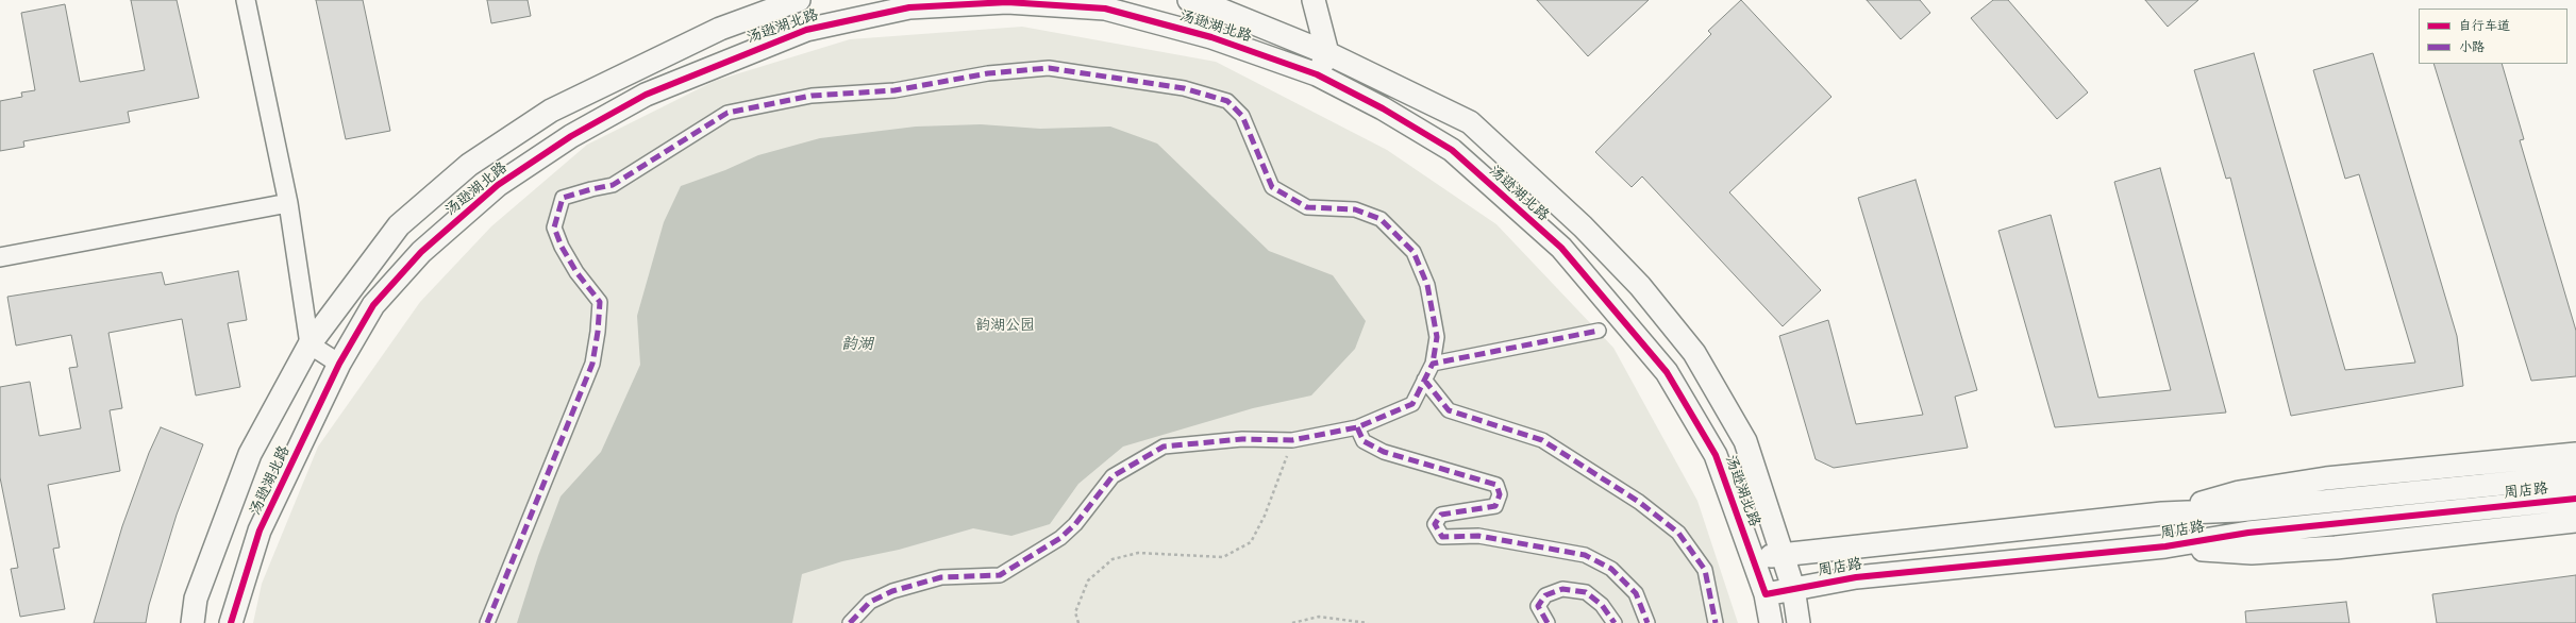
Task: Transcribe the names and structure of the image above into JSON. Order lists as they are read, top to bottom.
{
  "streets": {
    "street": ["汤逊湖北路", "周店路"]
  },
  "crossings": [
    ["汤逊湖北路", "周店路"]
  ],
  "water": ["韵湖"],
  "parks": ["韵湖公园"],
  "legend": ["自行车道", "小路"]
}
